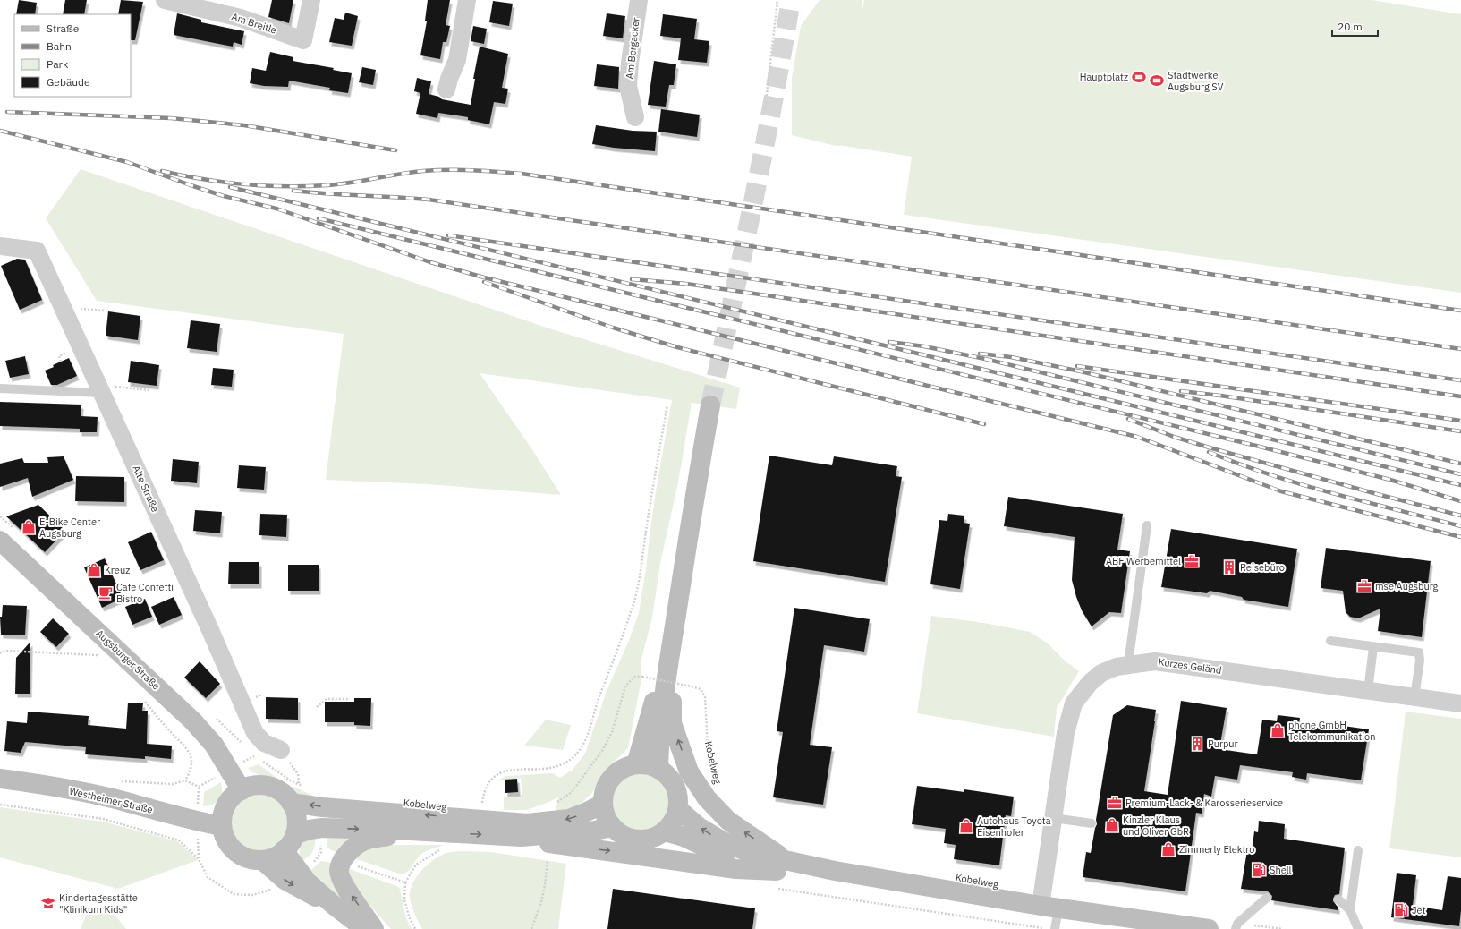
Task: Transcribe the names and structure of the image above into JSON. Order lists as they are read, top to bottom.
{
  "streets": {
    "main road": ["Augsburger Straße", "Kobelweg", "Westheimer Straße"],
    "street": [
      "Am Breitle",
      "Am Bergacker",
      "Alte Straße",
      "Kurzes Geländ"
    ]
  },
  "crossings": [
    ["Augsburger Straße", "Kobelweg"],
    ["Augsburger Straße", "Westheimer Straße"],
    ["Kurzes Geländ", "Kobelweg"],
    ["Kobelweg", "Westheimer Straße"]
  ],
  "places": {
    "sports": ["Hauptplatz", "Stadtwerke Augsburg SV"],
    "shop": [
      "E-Bike Center Augsburg",
      "Kreuz",
      "phone GmbH Telekommunikation",
      "Kinzler Klaus und Oliver GbR",
      "Autohaus Toyota Eisenhofer",
      "Zimmerly Elektro"
    ],
    "office": ["ABF Werbemittel", "mse Augsburg", "Premium-Lack- & Karosserieservice"],
    "building": ["Reisebüro", "Purpur"],
    "cafe": ["Cafe Confetti Bistro"],
    "fuel station": ["Shell", "Jet"],
    "school or university": ["Kindertagesstätte \"Klinikum Kids\""]
  },
  "legend": [
    "Straße",
    "Bahn",
    "Park",
    "Gebäude"
  ],
  "scale_bar": "20 m"
}
